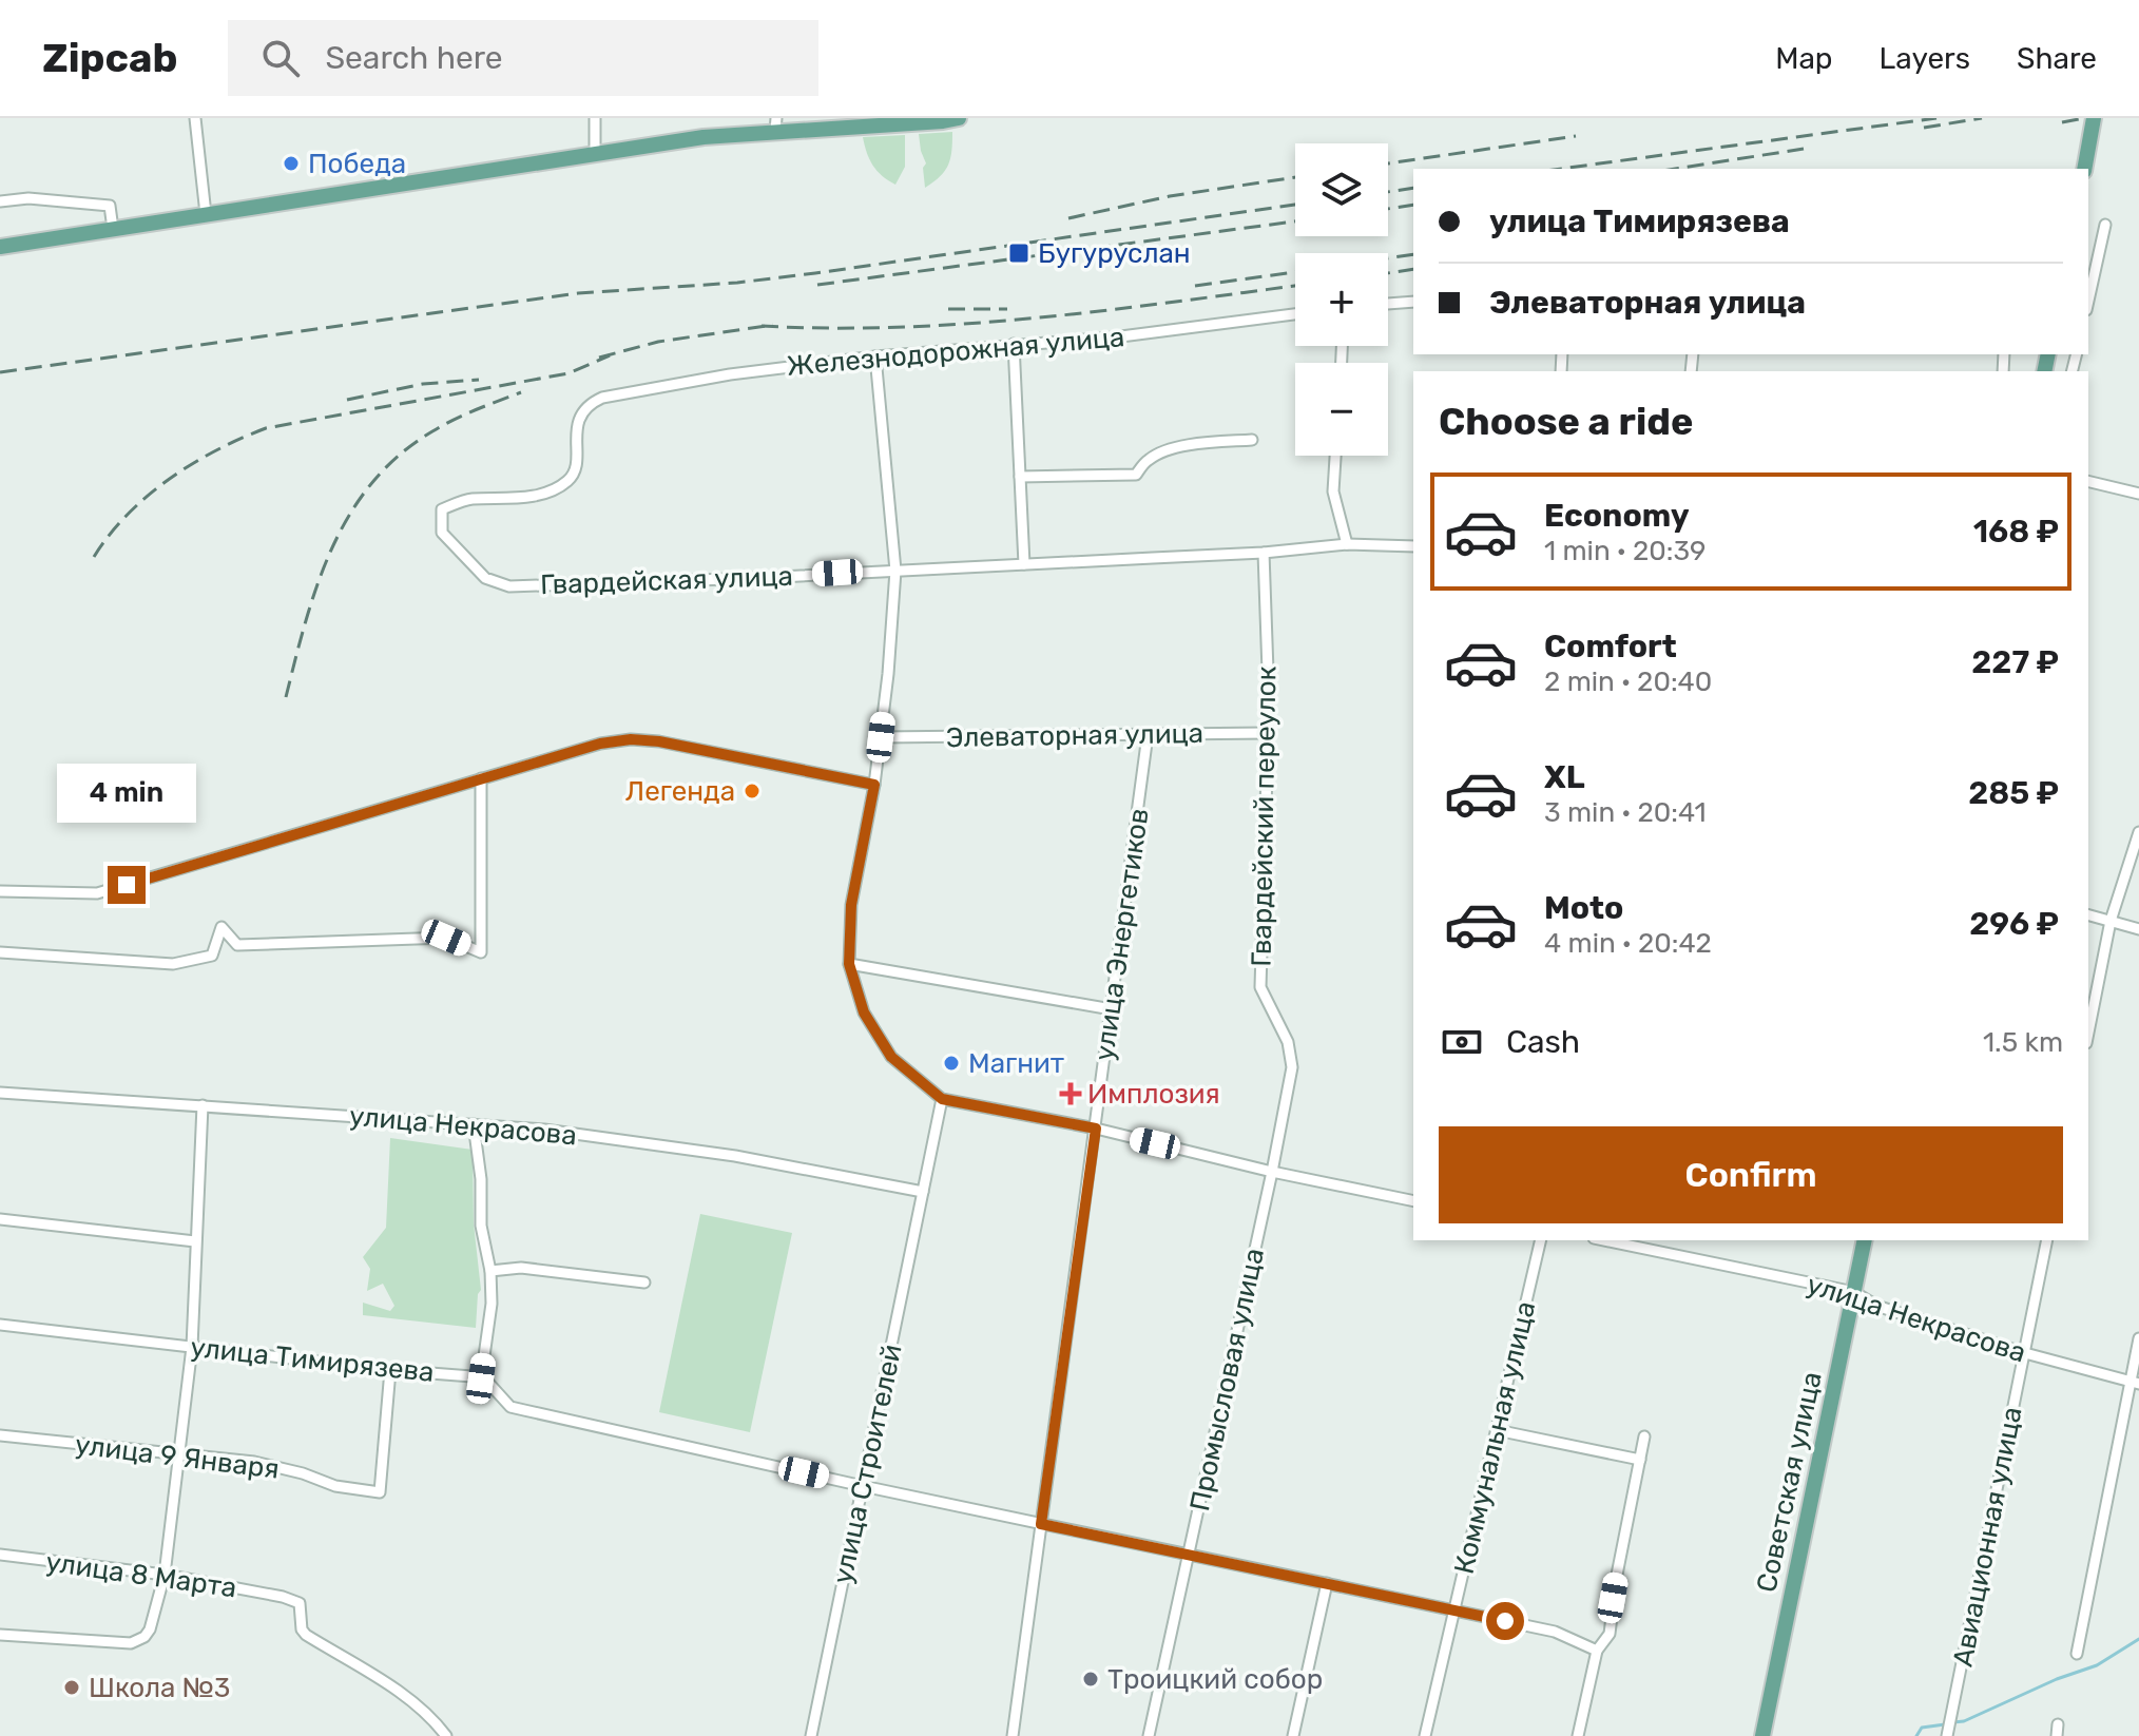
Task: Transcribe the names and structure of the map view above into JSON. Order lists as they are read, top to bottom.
{
  "streets": {
    "main road": ["Советская улица"],
    "street": [
      "Железнодорожная улица",
      "Гвардейская улица",
      "Элеваторная улица",
      "Гвардейский переулок",
      "улица Энергетиков",
      "улица Некрасова",
      "улица Тимирязева",
      "Промысловая улица",
      "Коммунальная улица",
      "улица 9 Января",
      "улица Строителей",
      "Авиационная улица",
      "улица 8 Марта"
    ]
  },
  "crossings": [
    ["Железнодорожная улица", "Гвардейская улица"],
    ["Гвардейская улица", "Гвардейский переулок"],
    ["Элеваторная улица", "Гвардейский переулок"],
    ["Элеваторная улица", "улица Энергетиков"],
    ["Гвардейский переулок", "Промысловая улица"],
    ["улица Некрасова", "улица Строителей"],
    ["улица Некрасова", "Советская улица"],
    ["улица Некрасова", "Авиационная улица"],
    ["улица Тимирязева", "улица 9 Января"]
  ],
  "places": {
    "other": [
      "Победа",
      "Легенда",
      "Магнит",
      "Троицкий собор",
      "Школа №3"
    ],
    "transit": ["Бугуруслан"],
    "health": ["Имплозия"]
  },
  "page": {
    "header": "Zipcab",
    "search": "Search here",
    "nav": ["Map", "Layers", "Share"],
    "map_buttons": ["+", "−"],
    "banner": ["улица Тимирязева", "Элеваторная улица"],
    "heading": "Choose a ride",
    "list": [
      {
        "name": "Economy",
        "note": "1 min · 20:39",
        "value": "168 ₽"
      },
      {
        "name": "Comfort",
        "note": "2 min · 20:40",
        "value": "227 ₽"
      },
      {
        "name": "XL",
        "note": "3 min · 20:41",
        "value": "285 ₽"
      },
      {
        "name": "Moto",
        "note": "4 min · 20:42",
        "value": "296 ₽"
      }
    ],
    "bubble": "4 min",
    "pay": ["Cash", "1.5 km"],
    "buttons": "Confirm"
  }
}
